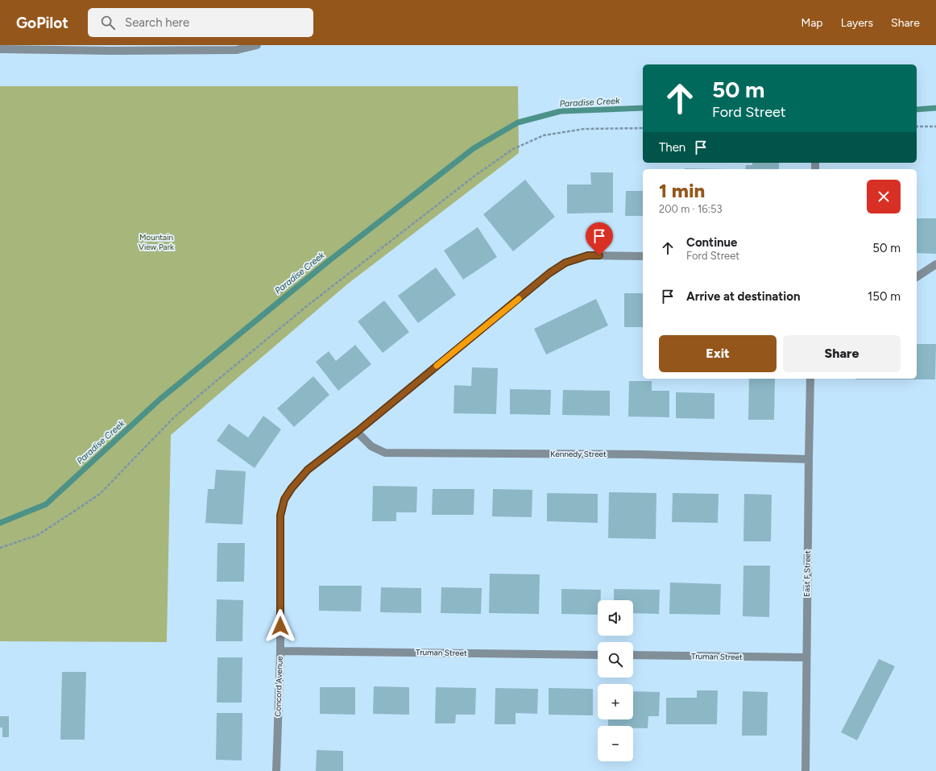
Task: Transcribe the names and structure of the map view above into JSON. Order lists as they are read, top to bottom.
{
  "streets": {
    "street": [
      "Kennedy Street",
      "East F Street",
      "Truman Street",
      "Concord Avenue"
    ]
  },
  "crossings": [
    ["Kennedy Street", "East F Street"],
    ["Kennedy Street", "Concord Avenue"],
    ["East F Street", "Truman Street"],
    ["Truman Street", "Concord Avenue"]
  ],
  "water": ["Paradise Creek"],
  "parks": ["Mountain View Park"],
  "page": {
    "header": "GoPilot",
    "search": "Search here",
    "nav": ["Map", "Layers", "Share"],
    "turn": ["50 m", "Ford Street"],
    "then": "Then",
    "heading": ["1 min", "200 m · 16:53"],
    "list": [
      {
        "name": "Continue",
        "note": "Ford Street",
        "value": "50 m"
      },
      {
        "name": "Arrive at destination",
        "value": "150 m"
      }
    ],
    "buttons": ["Exit", "Share"],
    "map_buttons": ["+", "−"]
  }
}
